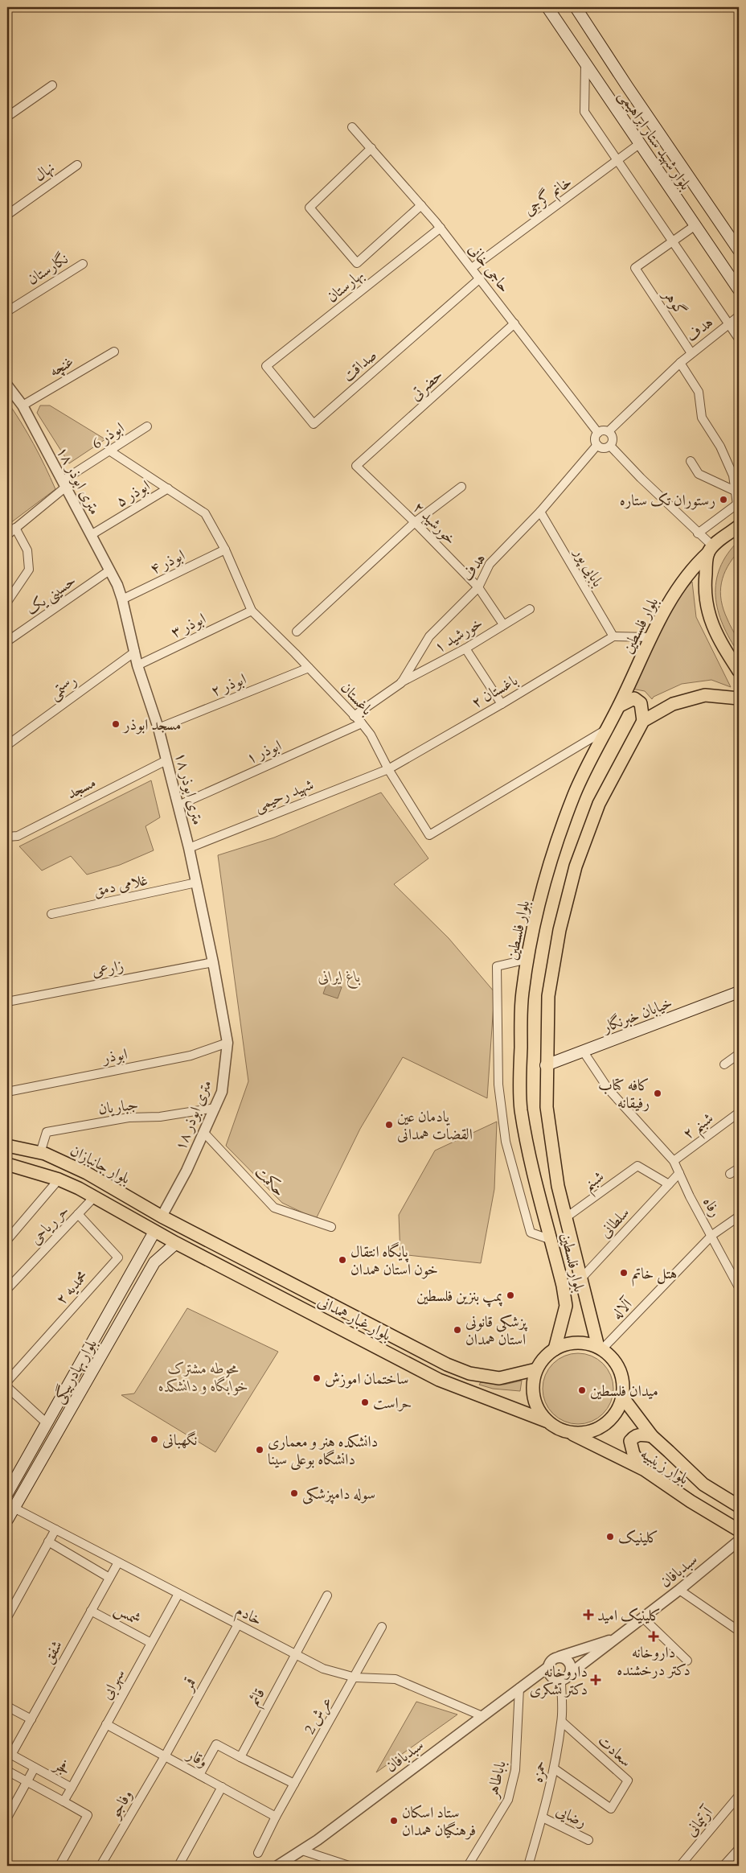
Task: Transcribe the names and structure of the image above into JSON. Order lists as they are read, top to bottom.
{
  "streets": {
    "main road": [
      "بلوار شهید ستار ابراهیمی",
      "بلوار فلسطین",
      "خیابان خبرنگار",
      "بلوار جانبازان",
      "بلوار غبار همدانی",
      "بلوار بهادربیگی",
      "بلوار زینبیه"
    ],
    "street": [
      "نهال",
      "خانم گرجی",
      "حاجی خانی",
      "نگارستان",
      "بهارستان",
      "گوهر",
      "هدف",
      "صداقت",
      "غنچه",
      "حضرتی",
      "ابوذر 6",
      "۱۸ متری ابوذر",
      "ابوذر ۵",
      "خورشید ۲",
      "ابوذر ۴",
      "بابایی پور",
      "حسینی یک",
      "ابوذر ۳",
      "خورشید ۱",
      "ابوذر ۲",
      "رستمی",
      "باغستان ۲",
      "باغستان",
      "ابوذر ۱",
      "مسجد",
      "شهید رحیمی",
      "غلامی دمق",
      "زارعی",
      "ابوذر",
      "جباریان",
      "شبنم ۲",
      "شبنم",
      "حکمت",
      "رفاه",
      "سلطانی",
      "حر ریاحی",
      "محمدیه ۲",
      "آلاله",
      "سبدبافان",
      "شمس",
      "خادم",
      "شفق",
      "سهرابی",
      "قمر",
      "قائم",
      "عرش 2",
      "سعادت",
      "وقار",
      "فجر",
      "حمزه",
      "باباطاهر",
      "وفاجو",
      "رضایی",
      "آرتیمانی"
    ]
  },
  "crossings": [
    ["بلوار شهید ستار ابراهیمی", "خانم گرجی"],
    ["خانم گرجی", "حاجی خانی"],
    ["حاجی خانی", "بهارستان"],
    ["حاجی خانی", "هدف"],
    ["حاجی خانی", "صداقت"],
    ["حاجی خانی", "حضرتی"],
    ["بهارستان", "صداقت"],
    ["گوهر", "هدف"],
    ["هدف", "خورشید ۲"],
    ["هدف", "بابایی پور"],
    ["هدف", "خورشید ۱"],
    ["هدف", "باغستان"],
    ["غنچه", "۱۸ متری ابوذر"],
    ["حضرتی", "خورشید ۲"],
    ["ابوذر 6", "۱۸ متری ابوذر"],
    ["ابوذر 6", "باغستان"],
    ["۱۸ متری ابوذر", "ابوذر ۵"],
    ["۱۸ متری ابوذر", "ابوذر ۴"],
    ["۱۸ متری ابوذر", "حسینی یک"],
    ["۱۸ متری ابوذر", "ابوذر ۳"],
    ["۱۸ متری ابوذر", "ابوذر ۲"],
    ["۱۸ متری ابوذر", "رستمی"],
    ["۱۸ متری ابوذر", "ابوذر ۱"],
    ["۱۸ متری ابوذر", "مسجد"],
    ["۱۸ متری ابوذر", "شهید رحیمی"],
    ["۱۸ متری ابوذر", "غلامی دمق"],
    ["۱۸ متری ابوذر", "زارعی"],
    ["۱۸ متری ابوذر", "ابوذر"],
    ["۱۸ متری ابوذر", "جباریان"],
    ["۱۸ متری ابوذر", "بلوار جانبازان"],
    ["۱۸ متری ابوذر", "حکمت"],
    ["ابوذر ۵", "باغستان"],
    ["خورشید ۲", "خورشید ۱"],
    ["ابوذر ۴", "باغستان"],
    ["بابایی پور", "باغستان ۲"],
    ["ابوذر ۳", "باغستان"],
    ["بلوار فلسطین", "باغستان"],
    ["بلوار فلسطین", "خیابان خبرنگار"],
    ["بلوار فلسطین", "شبنم"],
    ["بلوار فلسطین", "سلطانی"],
    ["بلوار فلسطین", "آلاله"],
    ["بلوار فلسطین", "بلوار غبار همدانی"],
    ["بلوار فلسطین", "بلوار زینبیه"],
    ["ابوذر ۲", "باغستان"],
    ["باغستان ۲", "باغستان"],
    ["باغستان ۲", "شهید رحیمی"],
    ["باغستان", "ابوذر ۱"],
    ["باغستان", "شهید رحیمی"],
    ["خیابان خبرنگار", "رفاه"],
    ["جباریان", "بلوار جانبازان"],
    ["شبنم ۲", "رفاه"],
    ["بلوار جانبازان", "بلوار غبار همدانی"],
    ["شبنم", "سلطانی"],
    ["رفاه", "سلطانی"],
    ["رفاه", "آلاله"],
    ["حر ریاحی", "محمدیه ۲"],
    ["آلاله", "بلوار غبار همدانی"],
    ["آلاله", "بلوار زینبیه"],
    ["بلوار غبار همدانی", "بلوار بهادربیگی"],
    ["بلوار غبار همدانی", "بلوار زینبیه"],
    ["بلوار بهادربیگی", "خادم"],
    ["سبدبافان", "خادم"],
    ["سبدبافان", "حمزه"],
    ["سبدبافان", "باباطاهر"],
    ["شمس", "شفق"],
    ["شمس", "سهرابی"],
    ["خادم", "شفق"],
    ["خادم", "سهرابی"],
    ["خادم", "قمر"],
    ["خادم", "قائم"],
    ["خادم", "عرش 2"],
    ["شفق", "فجر"],
    ["سهرابی", "وقار"],
    ["سهرابی", "فجر"],
    ["قمر", "وقار"],
    ["قمر", "وفاجو"],
    ["عرش 2", "وقار"],
    ["سعادت", "حمزه"],
    ["وقار", "وفاجو"],
    ["حمزه", "رضایی"]
  ],
  "parks": ["باغ ایرانی", "محوطه مشترک خوابگاه و دانشکده"],
  "places": {
    "other": [
      "رستوران تک ستاره",
      "مسجد ابوذر",
      "کافه کتاب رفیقانه",
      "یادمان عین القضات همدانی",
      "پایگاه انتقال خون استان همدان",
      "هتل خاتم",
      "پمپ بنزین فلسطین",
      "پزشکی قانونی استان همدان",
      "ساختمان اموزش",
      "میدان فلسطین",
      "حراست",
      "نگهبانی",
      "دانشکده هنر و معماری دانشگاه بوعلی سینا",
      "سوله دامپزشکی",
      "کلینیک",
      "ستاد اسکان فرهنگیان همدان"
    ],
    "health": ["کلینیک امید", "داروخانه دکتر درخشنده", "داروخانه دکتر تشکری"]
  }
}
